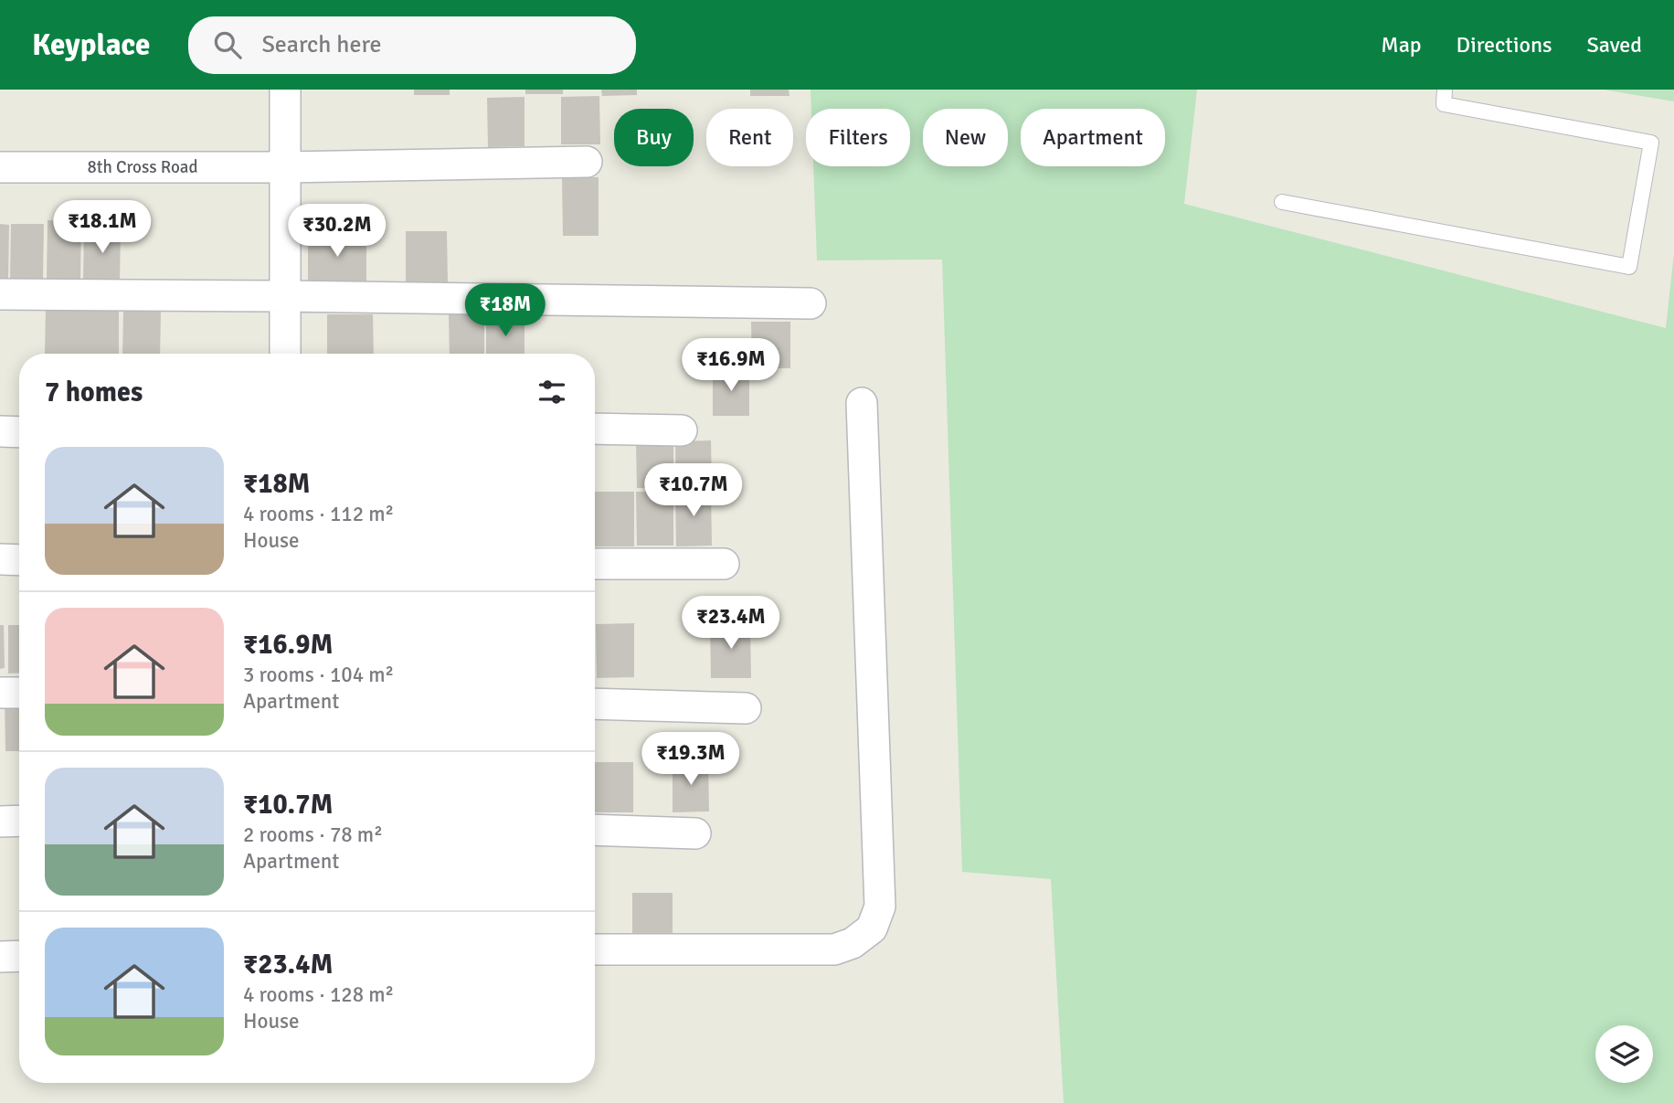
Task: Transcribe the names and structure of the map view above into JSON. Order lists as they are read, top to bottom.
{
  "streets": {
    "street": ["8th Cross Road"]
  },
  "page": {
    "header": "Keyplace",
    "search": "Search here",
    "nav": ["Map", "Directions", "Saved"],
    "chip": [
      "Buy",
      "Rent",
      "Filters",
      "New",
      "Apartment"
    ],
    "price": [
      "₹18.1M",
      "₹30.2M",
      "₹18M",
      "₹16.9M",
      "₹10.7M",
      "₹23.4M",
      "₹19.3M"
    ],
    "heading": "7 homes",
    "list": [
      {
        "name": "₹18M",
        "note": "4 rooms · 112 m² · House"
      },
      {
        "name": "₹16.9M",
        "note": "3 rooms · 104 m² · Apartment"
      },
      {
        "name": "₹10.7M",
        "note": "2 rooms · 78 m² · Apartment"
      },
      {
        "name": "₹23.4M",
        "note": "4 rooms · 128 m² · House"
      }
    ]
  }
}
